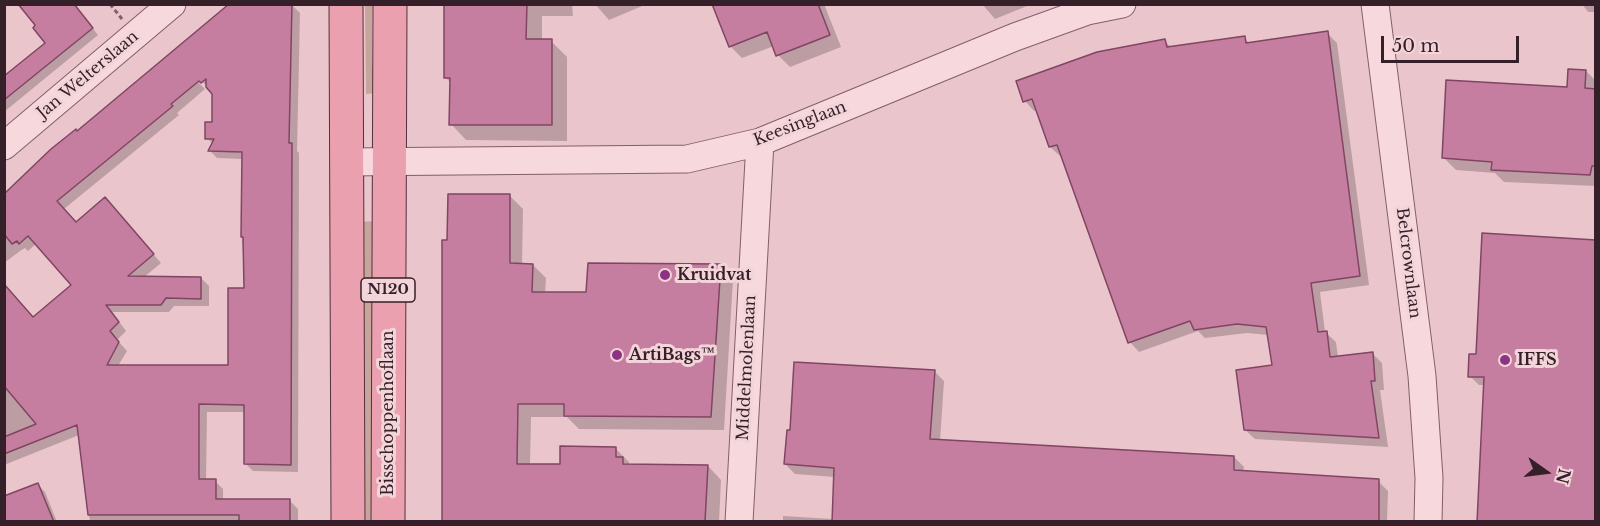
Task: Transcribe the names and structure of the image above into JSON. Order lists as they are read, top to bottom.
{
  "streets": {
    "main road": ["N120", "Bisschoppenhoflaan"],
    "street": [
      "Jan Welterslaan",
      "Keesinglaan",
      "Belcrownlaan",
      "Middelmolenlaan"
    ]
  },
  "crossings": [
    ["Keesinglaan", "Middelmolenlaan"],
    ["Keesinglaan", "Bisschoppenhoflaan"]
  ],
  "places": ["Kruidvat", "ArtiBags™", "IFFS"],
  "scale_bar": "50 m",
  "north": "right"
}
